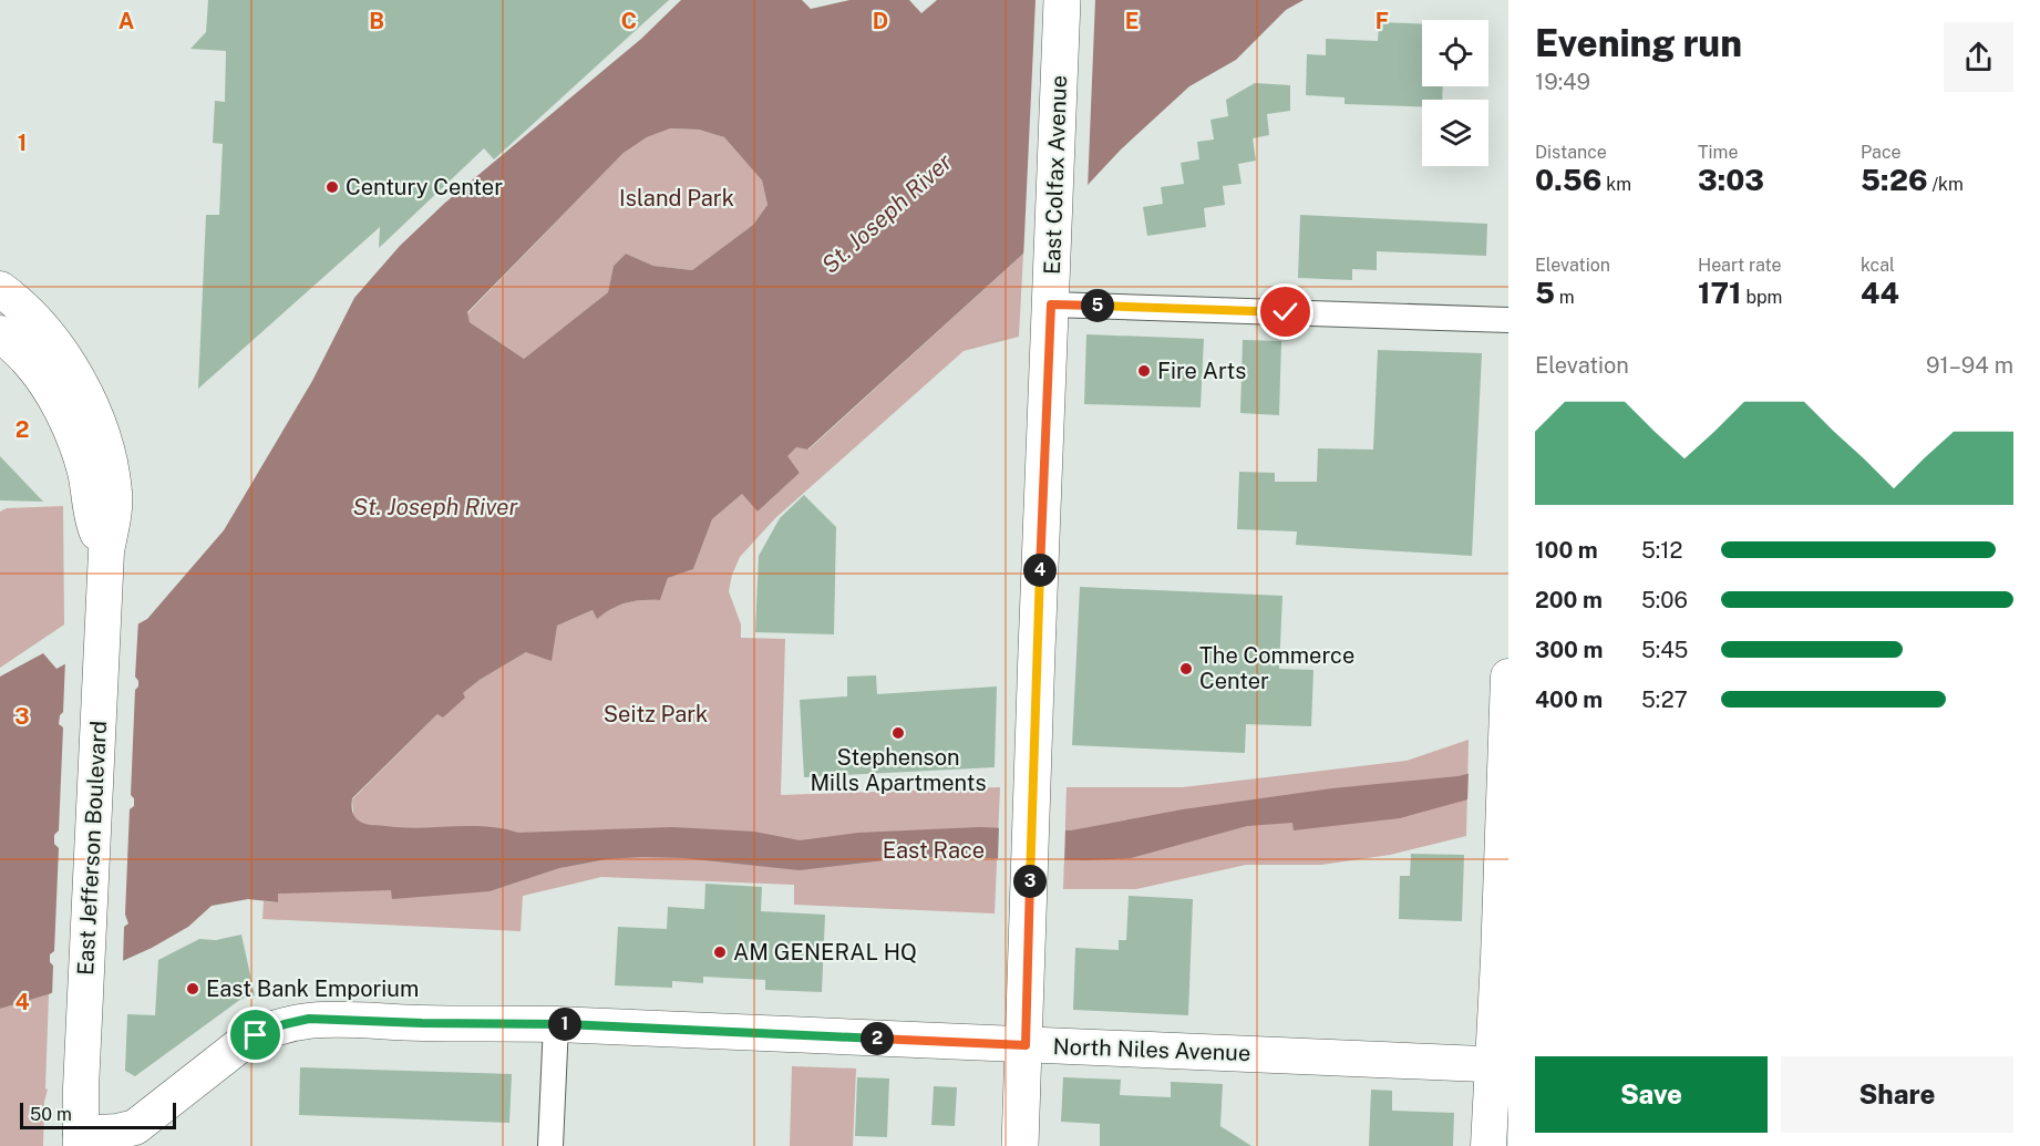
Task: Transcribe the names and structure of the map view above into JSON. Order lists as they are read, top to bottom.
{
  "streets": {
    "main road": ["East Colfax Avenue"],
    "street": ["East Jefferson Boulevard", "North Niles Avenue"]
  },
  "crossings": [
    ["East Colfax Avenue", "North Niles Avenue"],
    ["East Jefferson Boulevard", "North Niles Avenue"]
  ],
  "water": ["St. Joseph River"],
  "parks": ["Island Park", "Seitz Park", "East Race"],
  "places": [
    "Century Center",
    "Fire Arts",
    "The Commerce Center",
    "Stephenson Mills Apartments",
    "AM GENERAL HQ",
    "East Bank Emporium"
  ],
  "scale_bar": "50 m",
  "page": {
    "heading": ["Evening run", "19:49"],
    "stats": [
      ["Distance", "0.56 km"],
      ["Time", "3:03"],
      ["Pace", "5:26 /km"],
      ["Elevation", "5 m"],
      ["Heart rate", "171 bpm"],
      ["kcal", "44"]
    ],
    "pins": [
      "5",
      "4",
      "3",
      "1",
      "2"
    ],
    "chart": ["Elevation", "91–94 m"],
    "list": [
      {
        "name": "100 m",
        "note": "5:12"
      },
      {
        "name": "200 m",
        "note": "5:06"
      },
      {
        "name": "300 m",
        "note": "5:45"
      },
      {
        "name": "400 m",
        "note": "5:27"
      }
    ],
    "buttons": ["Save", "Share"],
    "scale": "50 m"
  },
  "grid": {
    "columns": [
      "A",
      "B",
      "C",
      "D",
      "E",
      "F"
    ],
    "rows": [
      "1",
      "2",
      "3",
      "4"
    ]
  }
}
